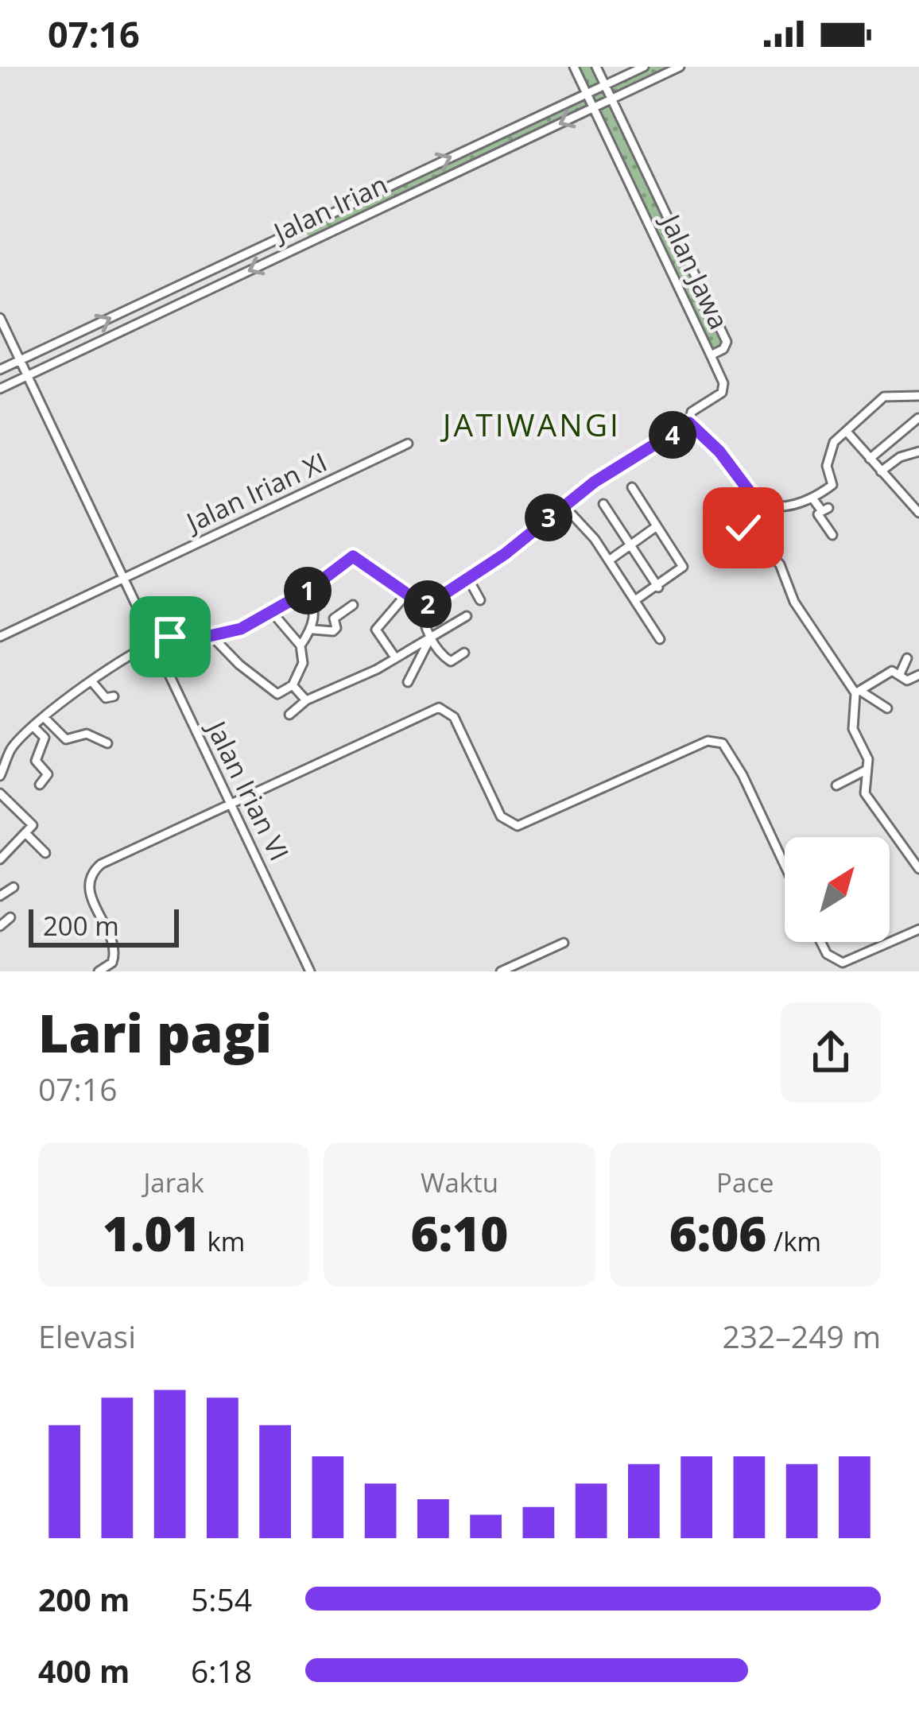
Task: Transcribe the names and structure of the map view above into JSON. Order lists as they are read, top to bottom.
{
  "streets": {
    "street": [
      "Jalan Irian",
      "Jalan Jawa",
      "Jalan Irian XI",
      "Jalan Irian VI"
    ]
  },
  "crossings": [
    ["Jalan Irian", "Jalan Jawa"],
    ["Jalan Irian", "Jalan Irian VI"],
    ["Jalan Irian XI", "Jalan Irian VI"]
  ],
  "districts": ["JATIWANGI"],
  "scale_bar": "200 m",
  "north": "top right",
  "page": {
    "status": "07:16",
    "pins": [
      "4",
      "3",
      "1",
      "2"
    ],
    "scale": "200 m",
    "heading": ["Lari pagi", "07:16"],
    "stats": [
      ["Jarak", "1.01 km"],
      ["Waktu", "6:10"],
      ["Pace", "6:06 /km"]
    ],
    "chart": ["Elevasi", "232–249 m"],
    "list": [
      {
        "name": "200 m",
        "note": "5:54"
      },
      {
        "name": "400 m",
        "note": "6:18"
      }
    ]
  }
}
